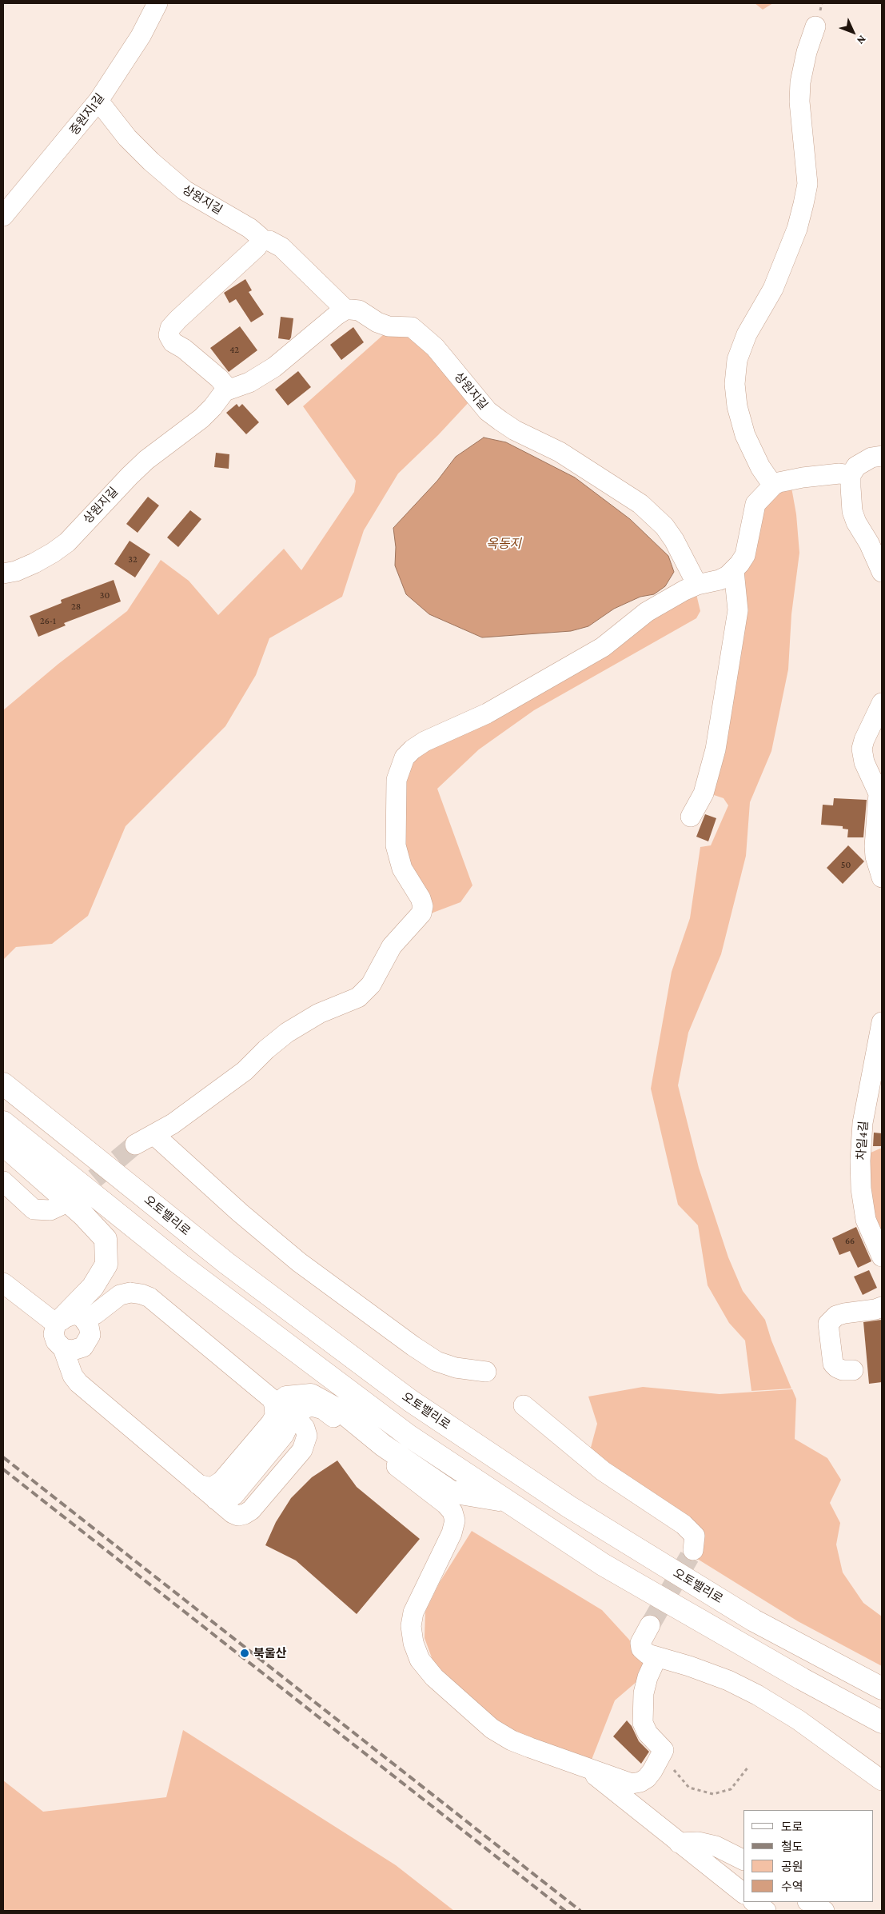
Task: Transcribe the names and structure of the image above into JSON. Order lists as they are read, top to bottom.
{
  "streets": {
    "highway": ["오토밸리로"],
    "street": ["중원지1길", "상원지길", "차일4길"]
  },
  "crossings": [
    ["중원지1길", "상원지길"]
  ],
  "water": ["옥동지"],
  "places": ["북울산"],
  "house_numbers": [
    "42",
    "32",
    "30",
    "28",
    "26-1",
    "50",
    "66"
  ],
  "legend": [
    "도로",
    "철도",
    "공원",
    "수역"
  ],
  "north": "bottom right"
}
